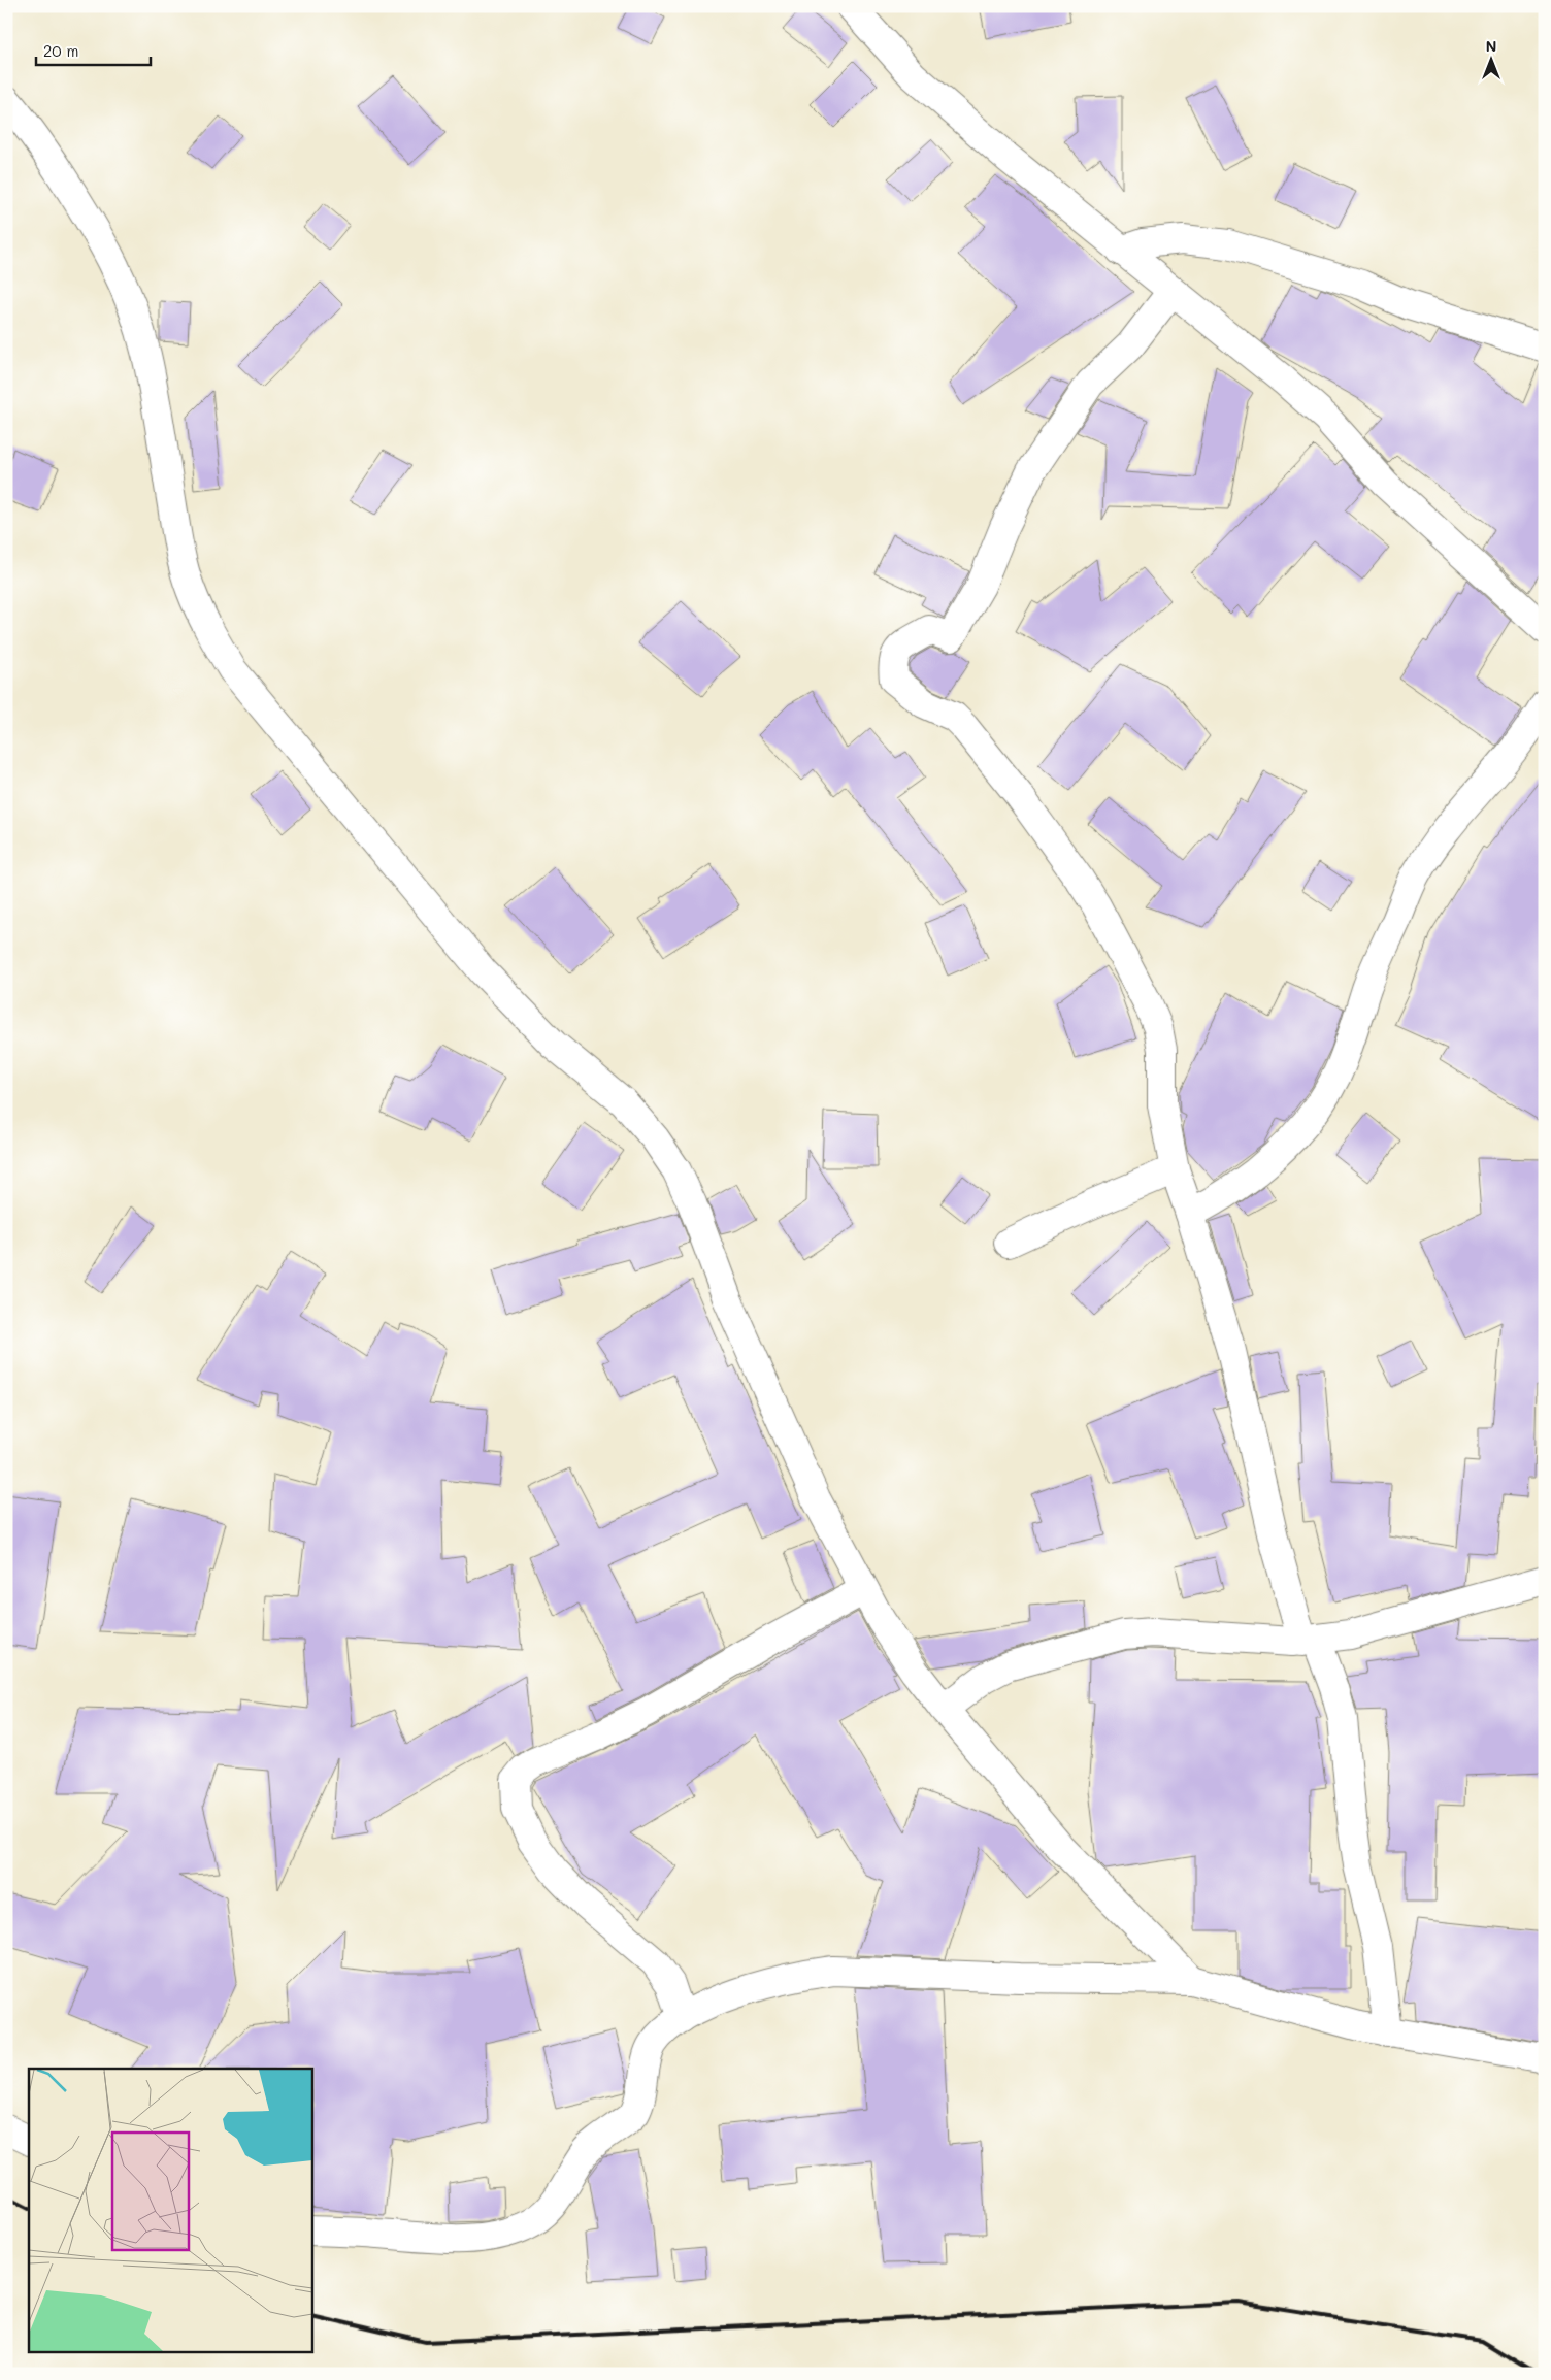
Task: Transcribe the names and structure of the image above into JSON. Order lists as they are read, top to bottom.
{
  "scale_bar": "20 m",
  "north": "top"
}
